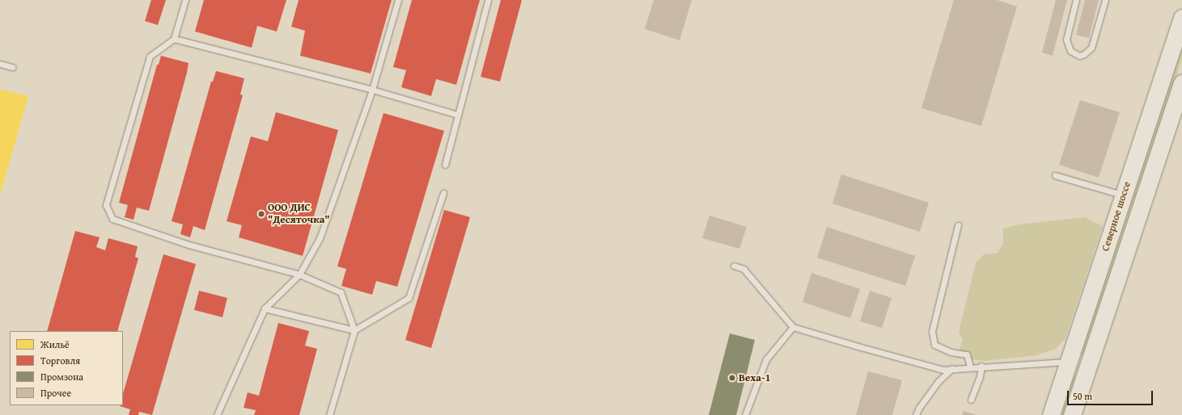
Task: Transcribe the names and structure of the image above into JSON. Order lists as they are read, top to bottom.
{
  "streets": {
    "main road": ["Северное шоссе"]
  },
  "places": ["ООО ДИС \"Десяточка\"", "Веха-1"],
  "legend": [
    "Жильё",
    "Торговля",
    "Промзона",
    "Прочее"
  ],
  "scale_bar": "50 m"
}
